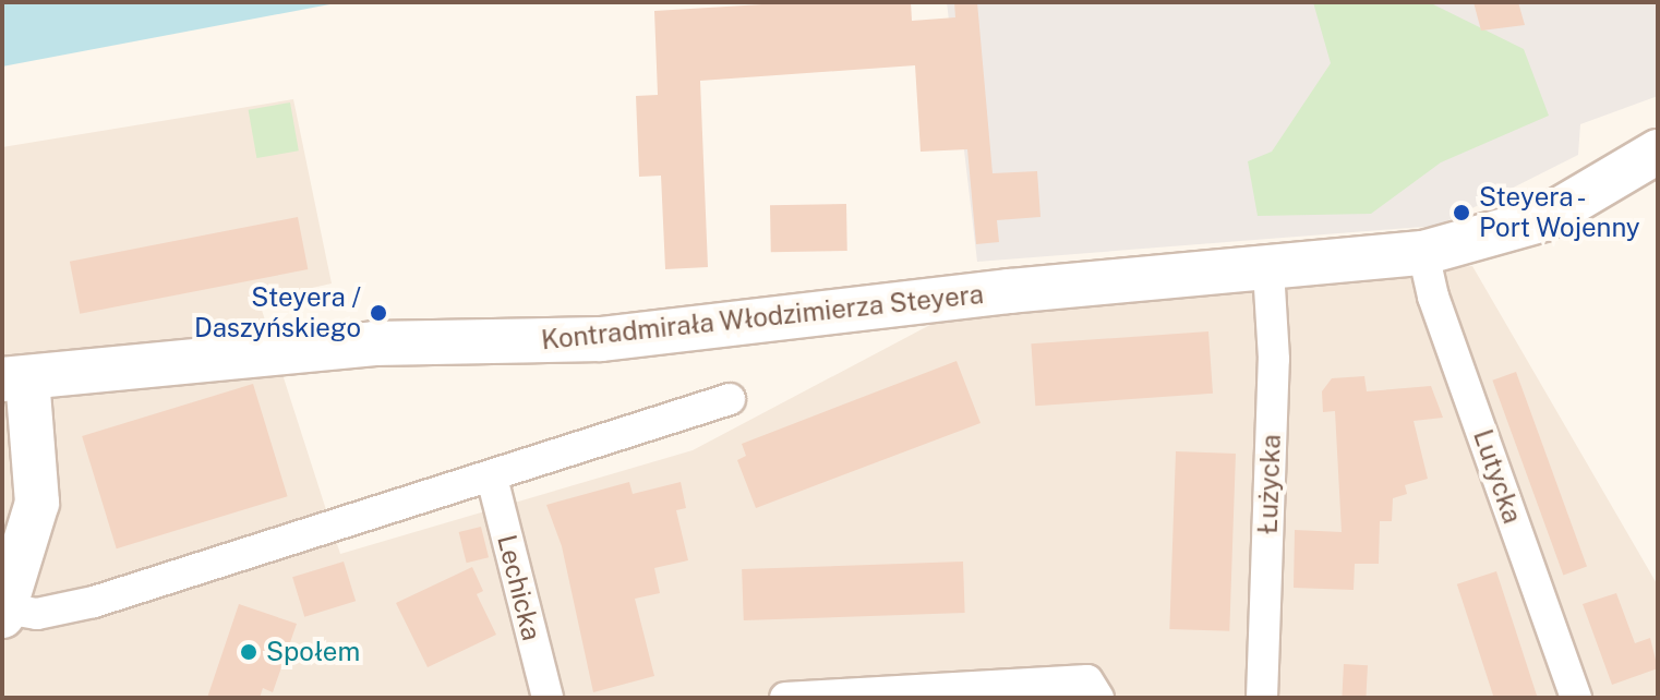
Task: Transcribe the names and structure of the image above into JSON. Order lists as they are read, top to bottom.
{
  "streets": {
    "street": [
      "Kontradmirała Włodzimierza Steyera",
      "Lutycka",
      "Łużycka",
      "Lechicka"
    ]
  },
  "crossings": [
    ["Kontradmirała Włodzimierza Steyera", "Lutycka"],
    ["Kontradmirała Włodzimierza Steyera", "Łużycka"],
    ["Kontradmirała Włodzimierza Steyera", "Lechicka"]
  ],
  "places": ["Steyera - Port Wojenny", "Steyera / Daszyńskiego", "Społem"]
}
